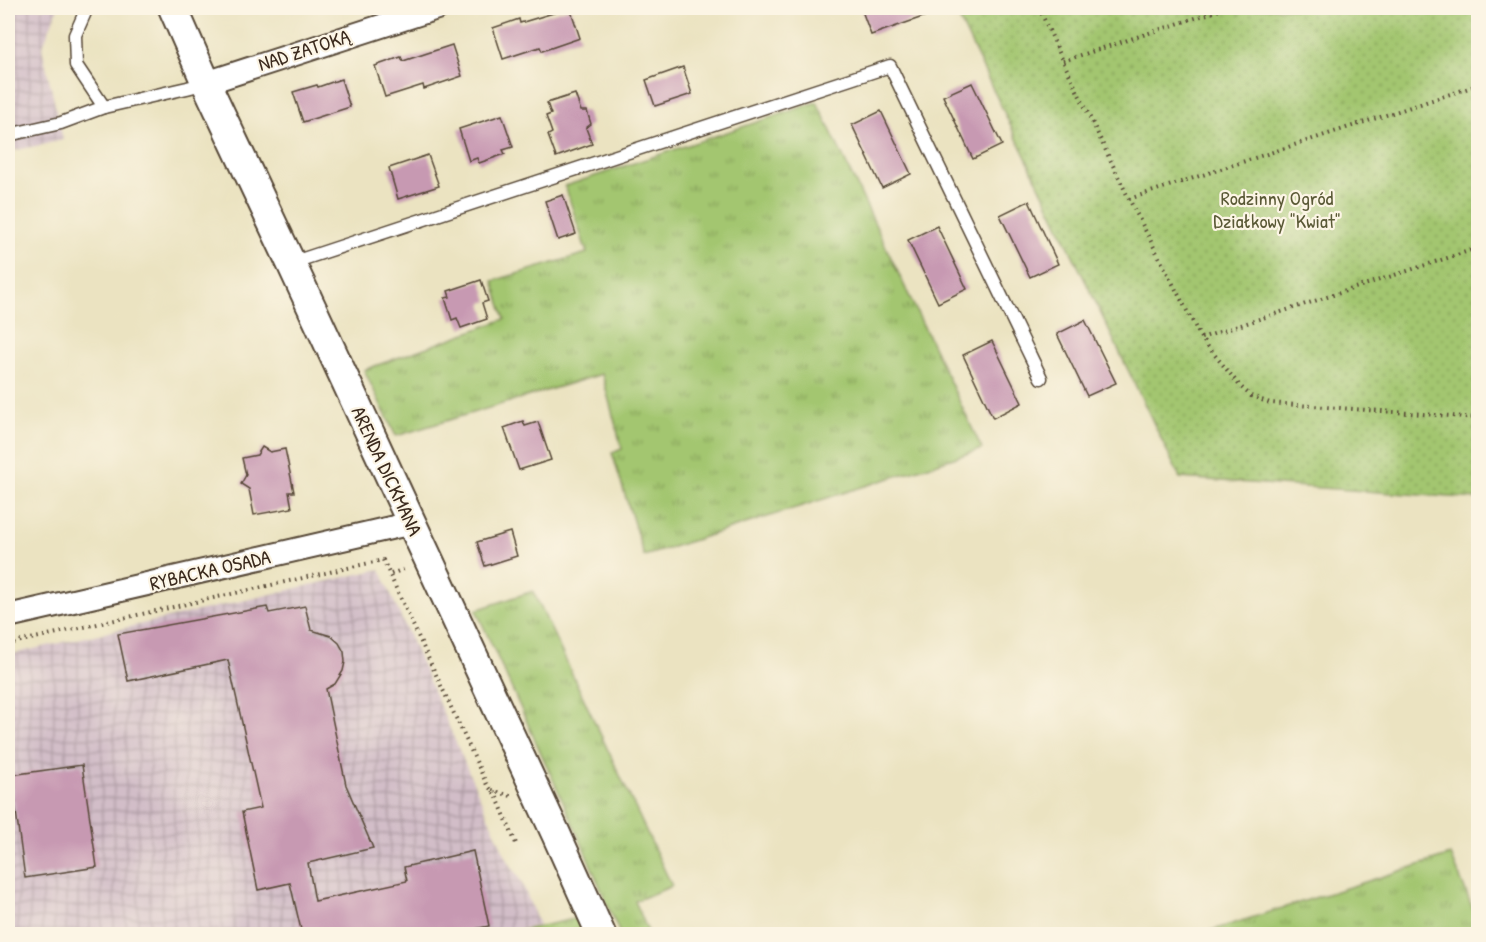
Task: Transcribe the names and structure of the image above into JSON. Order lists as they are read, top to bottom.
{
  "streets": {
    "street": ["NAD ZATOKĄ", "ARENDA DICKMANA", "RYBACKA OSADA"]
  },
  "crossings": [
    ["NAD ZATOKĄ", "ARENDA DICKMANA"],
    ["ARENDA DICKMANA", "RYBACKA OSADA"]
  ],
  "parks": ["Rodzinny Ogród Działkowy \"Kwiat\""]
}
